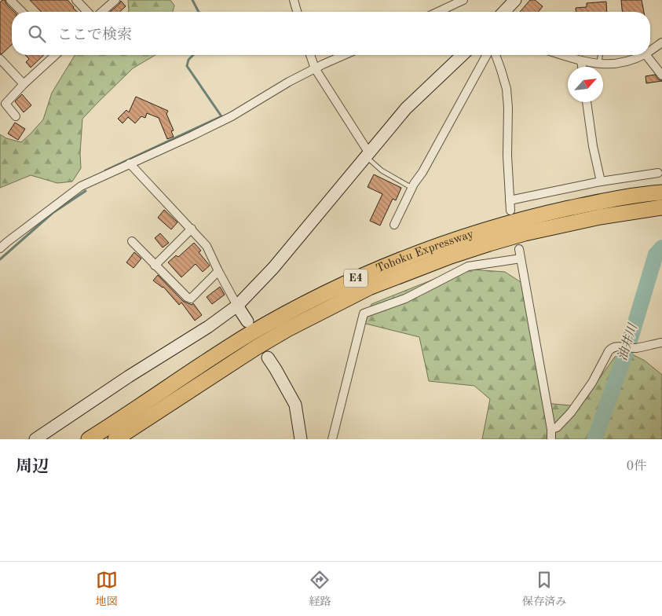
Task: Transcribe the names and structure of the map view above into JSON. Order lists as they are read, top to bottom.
{
  "streets": {
    "highway": ["Tohoku Expressway", "E4"]
  },
  "water": ["油井川"],
  "north": "top right",
  "page": {
    "search": "ここで検索",
    "heading": ["周辺", "0件"],
    "nav": ["地図", "経路", "保存済み"]
  }
}
